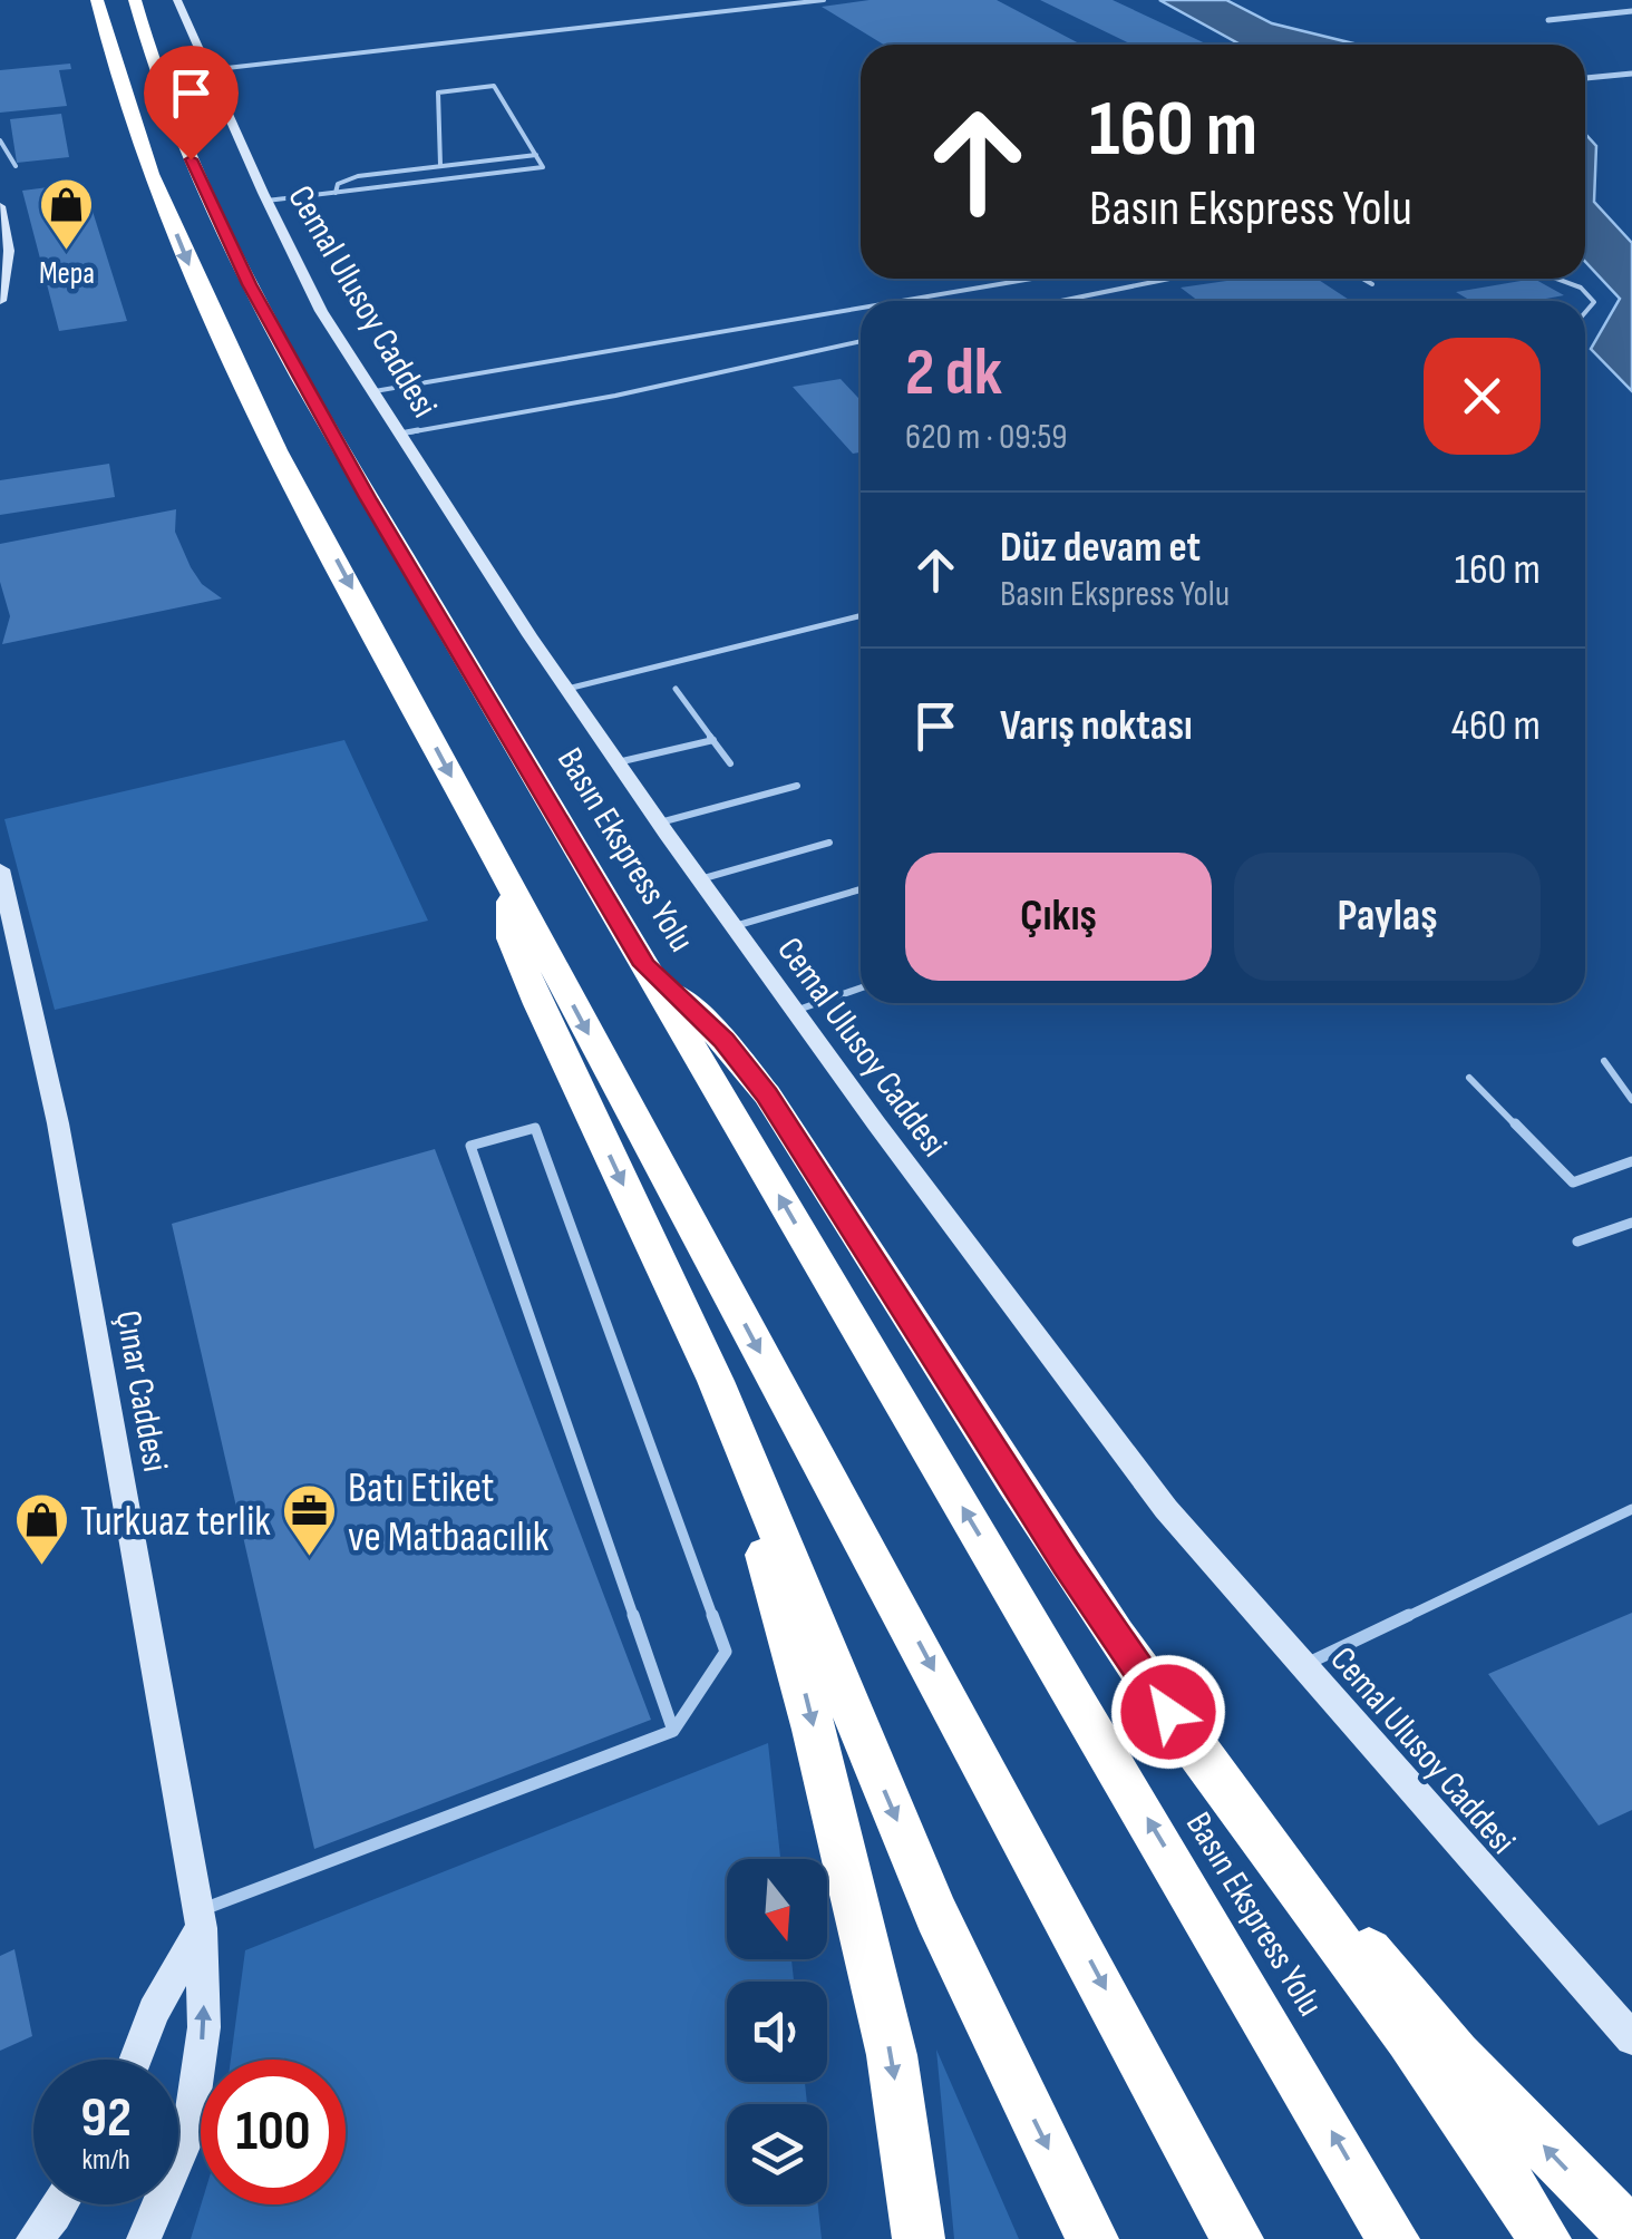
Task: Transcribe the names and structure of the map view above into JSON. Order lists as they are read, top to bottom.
{
  "streets": {
    "highway": ["Basın Ekspress Yolu"],
    "main road": ["Cemal Ulusoy Caddesi", "Çınar Caddesi"]
  },
  "places": {
    "shop": ["Mepa", "Turkuaz terlik"],
    "office": ["Batı Etiket ve Matbaacılık"]
  },
  "north": "bottom",
  "page": {
    "turn": ["160 m", "Basın Ekspress Yolu"],
    "heading": ["2 dk", "620 m · 09:59"],
    "list": [
      {
        "name": "Düz devam et",
        "note": "Basın Ekspress Yolu",
        "value": "160 m"
      },
      {
        "name": "Varış noktası",
        "value": "460 m"
      }
    ],
    "buttons": ["Çıkış", "Paylaş"],
    "speed": "92 km/h",
    "limit": "100"
  }
}
